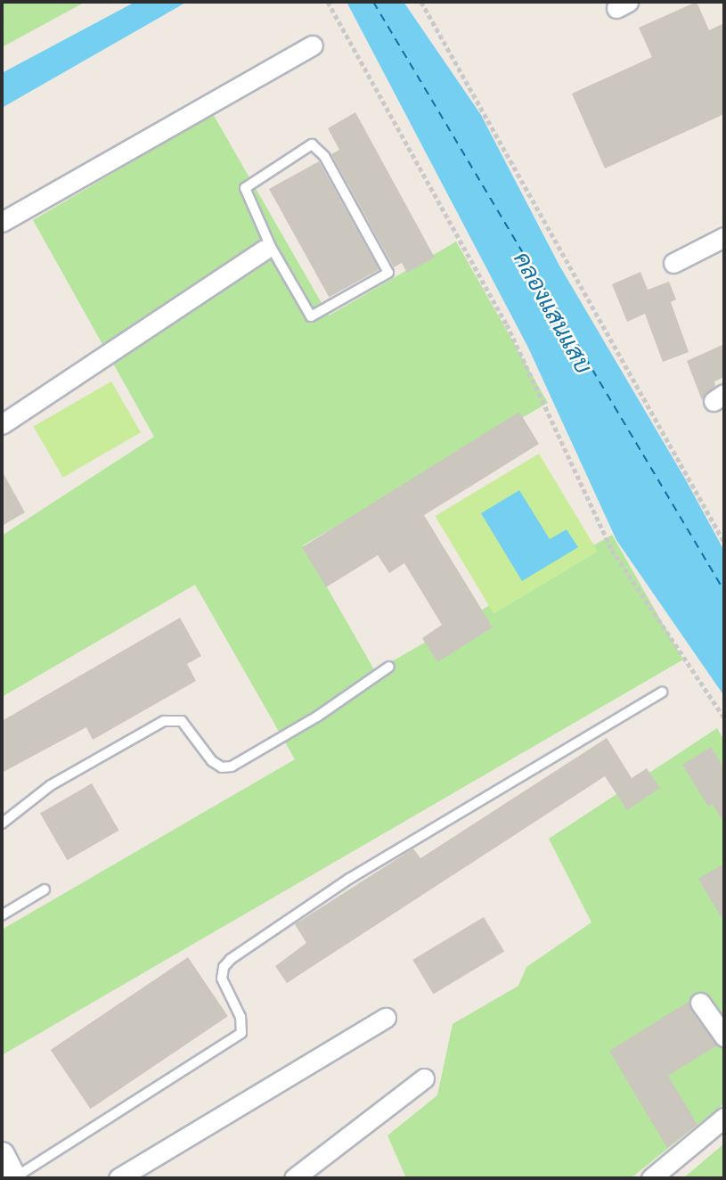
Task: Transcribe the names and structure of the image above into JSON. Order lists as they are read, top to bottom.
{
  "water": ["คลองแสนแสบ"]
}
